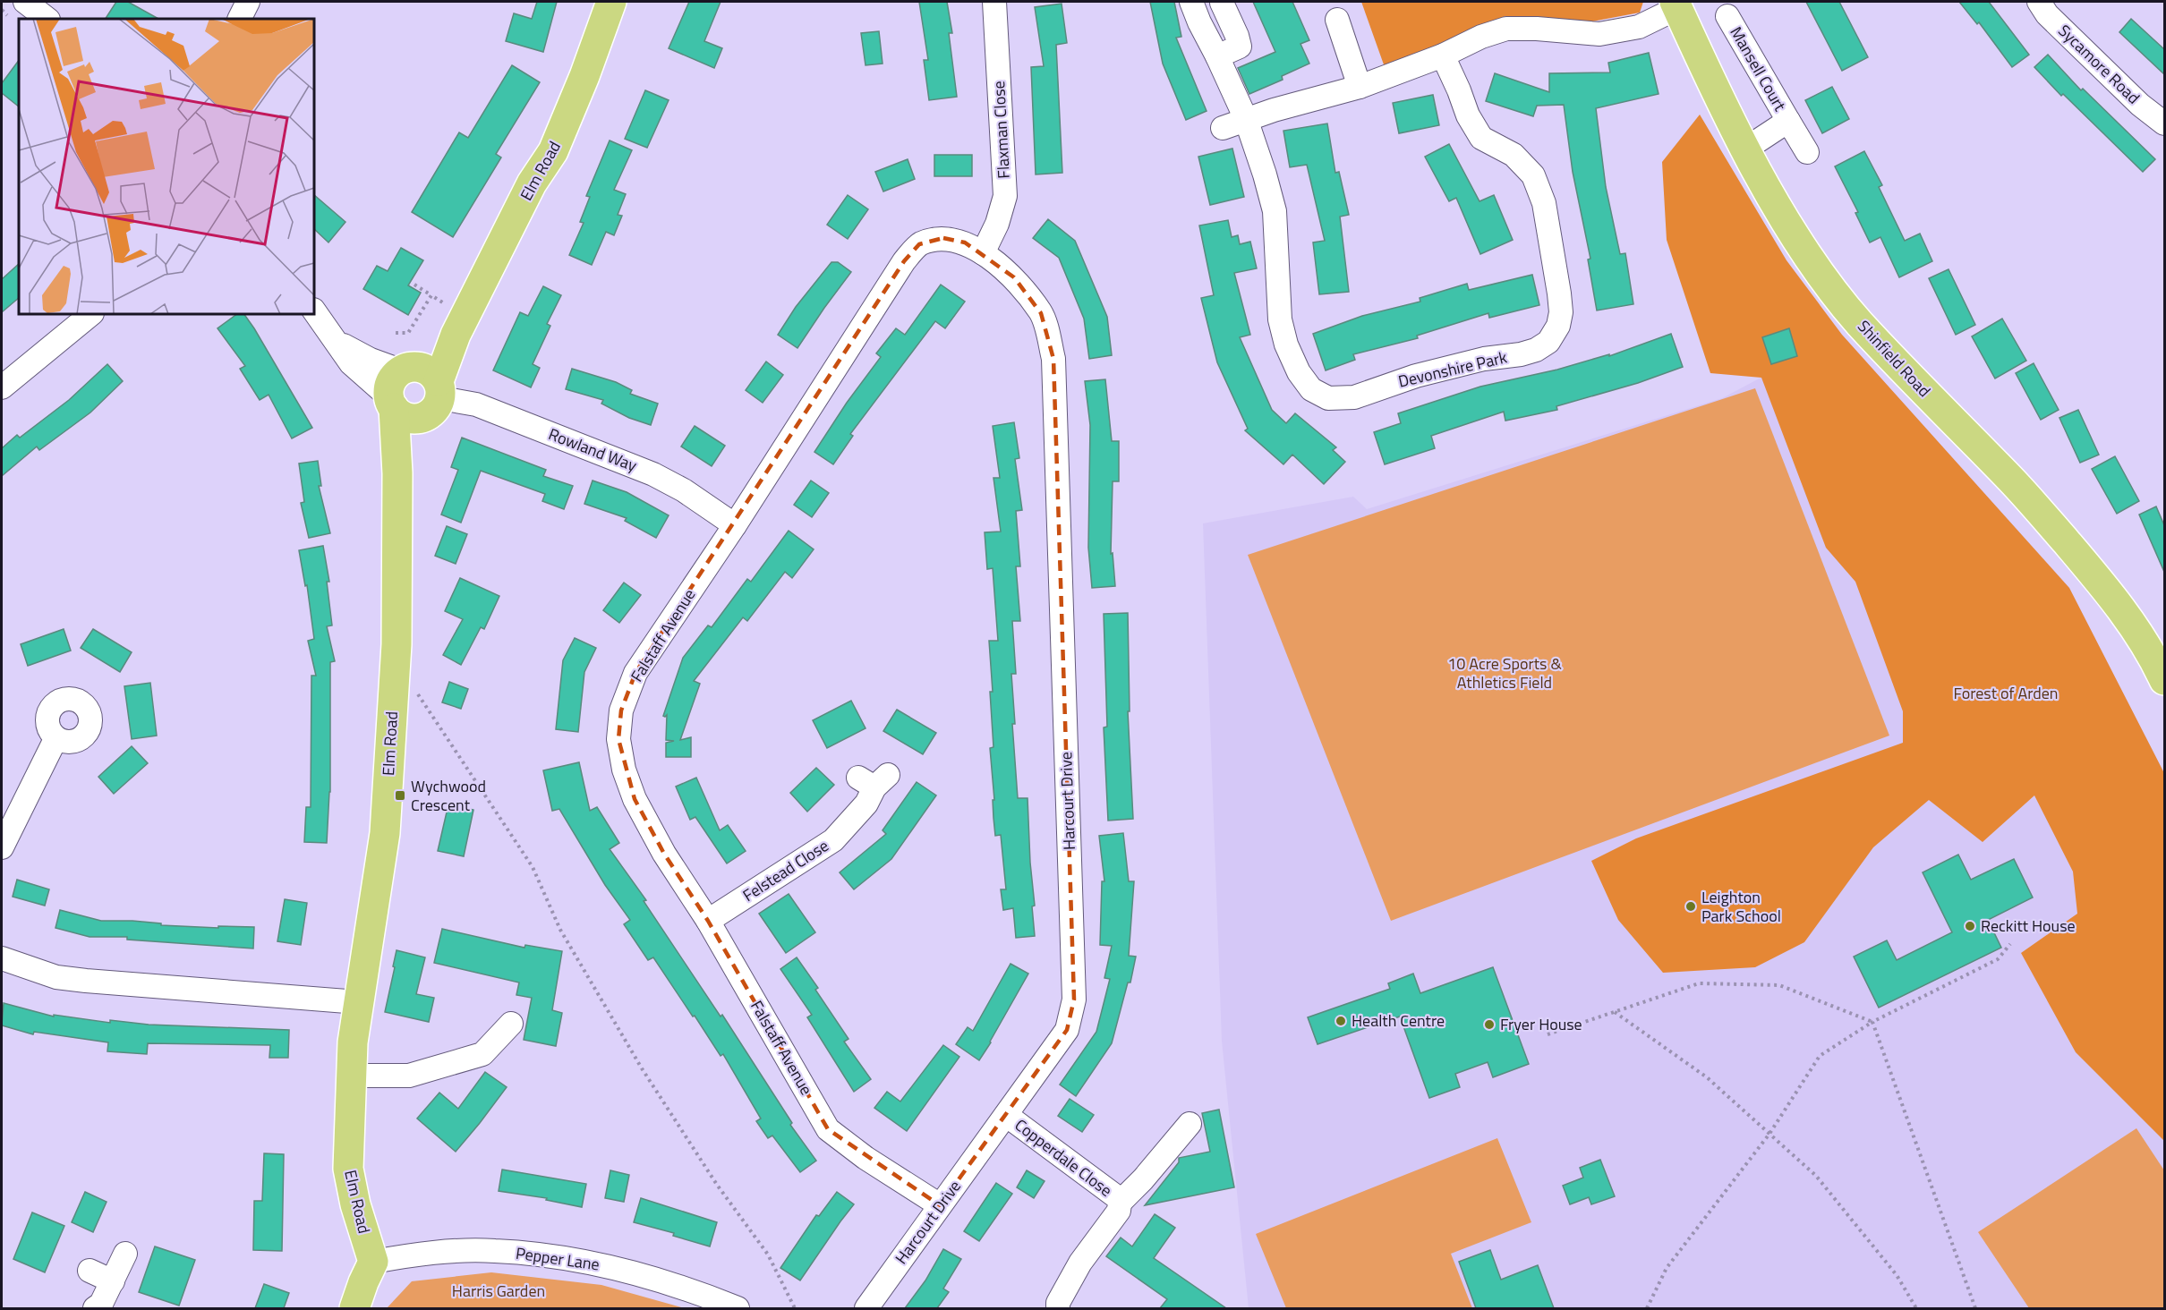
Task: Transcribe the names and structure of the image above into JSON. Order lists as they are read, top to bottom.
{
  "streets": {
    "main road": ["Elm Road", "Shinfield Road"],
    "street": [
      "Sycamore Road",
      "Mansell Court",
      "Flaxman Close",
      "Devonshire Park",
      "Rowland Way",
      "Falstaff Avenue",
      "Harcourt Drive",
      "Felstead Close",
      "Copperdale Close",
      "Pepper Lane"
    ]
  },
  "crossings": [
    ["Mansell Court", "Shinfield Road"],
    ["Flaxman Close", "Falstaff Avenue"],
    ["Flaxman Close", "Harcourt Drive"],
    ["Elm Road", "Rowland Way"],
    ["Elm Road", "Pepper Lane"],
    ["Rowland Way", "Falstaff Avenue"],
    ["Falstaff Avenue", "Harcourt Drive"],
    ["Falstaff Avenue", "Felstead Close"],
    ["Harcourt Drive", "Copperdale Close"]
  ],
  "parks": ["10 Acre Sports & Athletics Field", "Forest of Arden", "Harris Garden"],
  "places": {
    "transit": ["Wychwood Crescent"],
    "other": [
      "Leighton Park School",
      "Reckitt House",
      "Health Centre",
      "Fryer House"
    ]
  }
}
